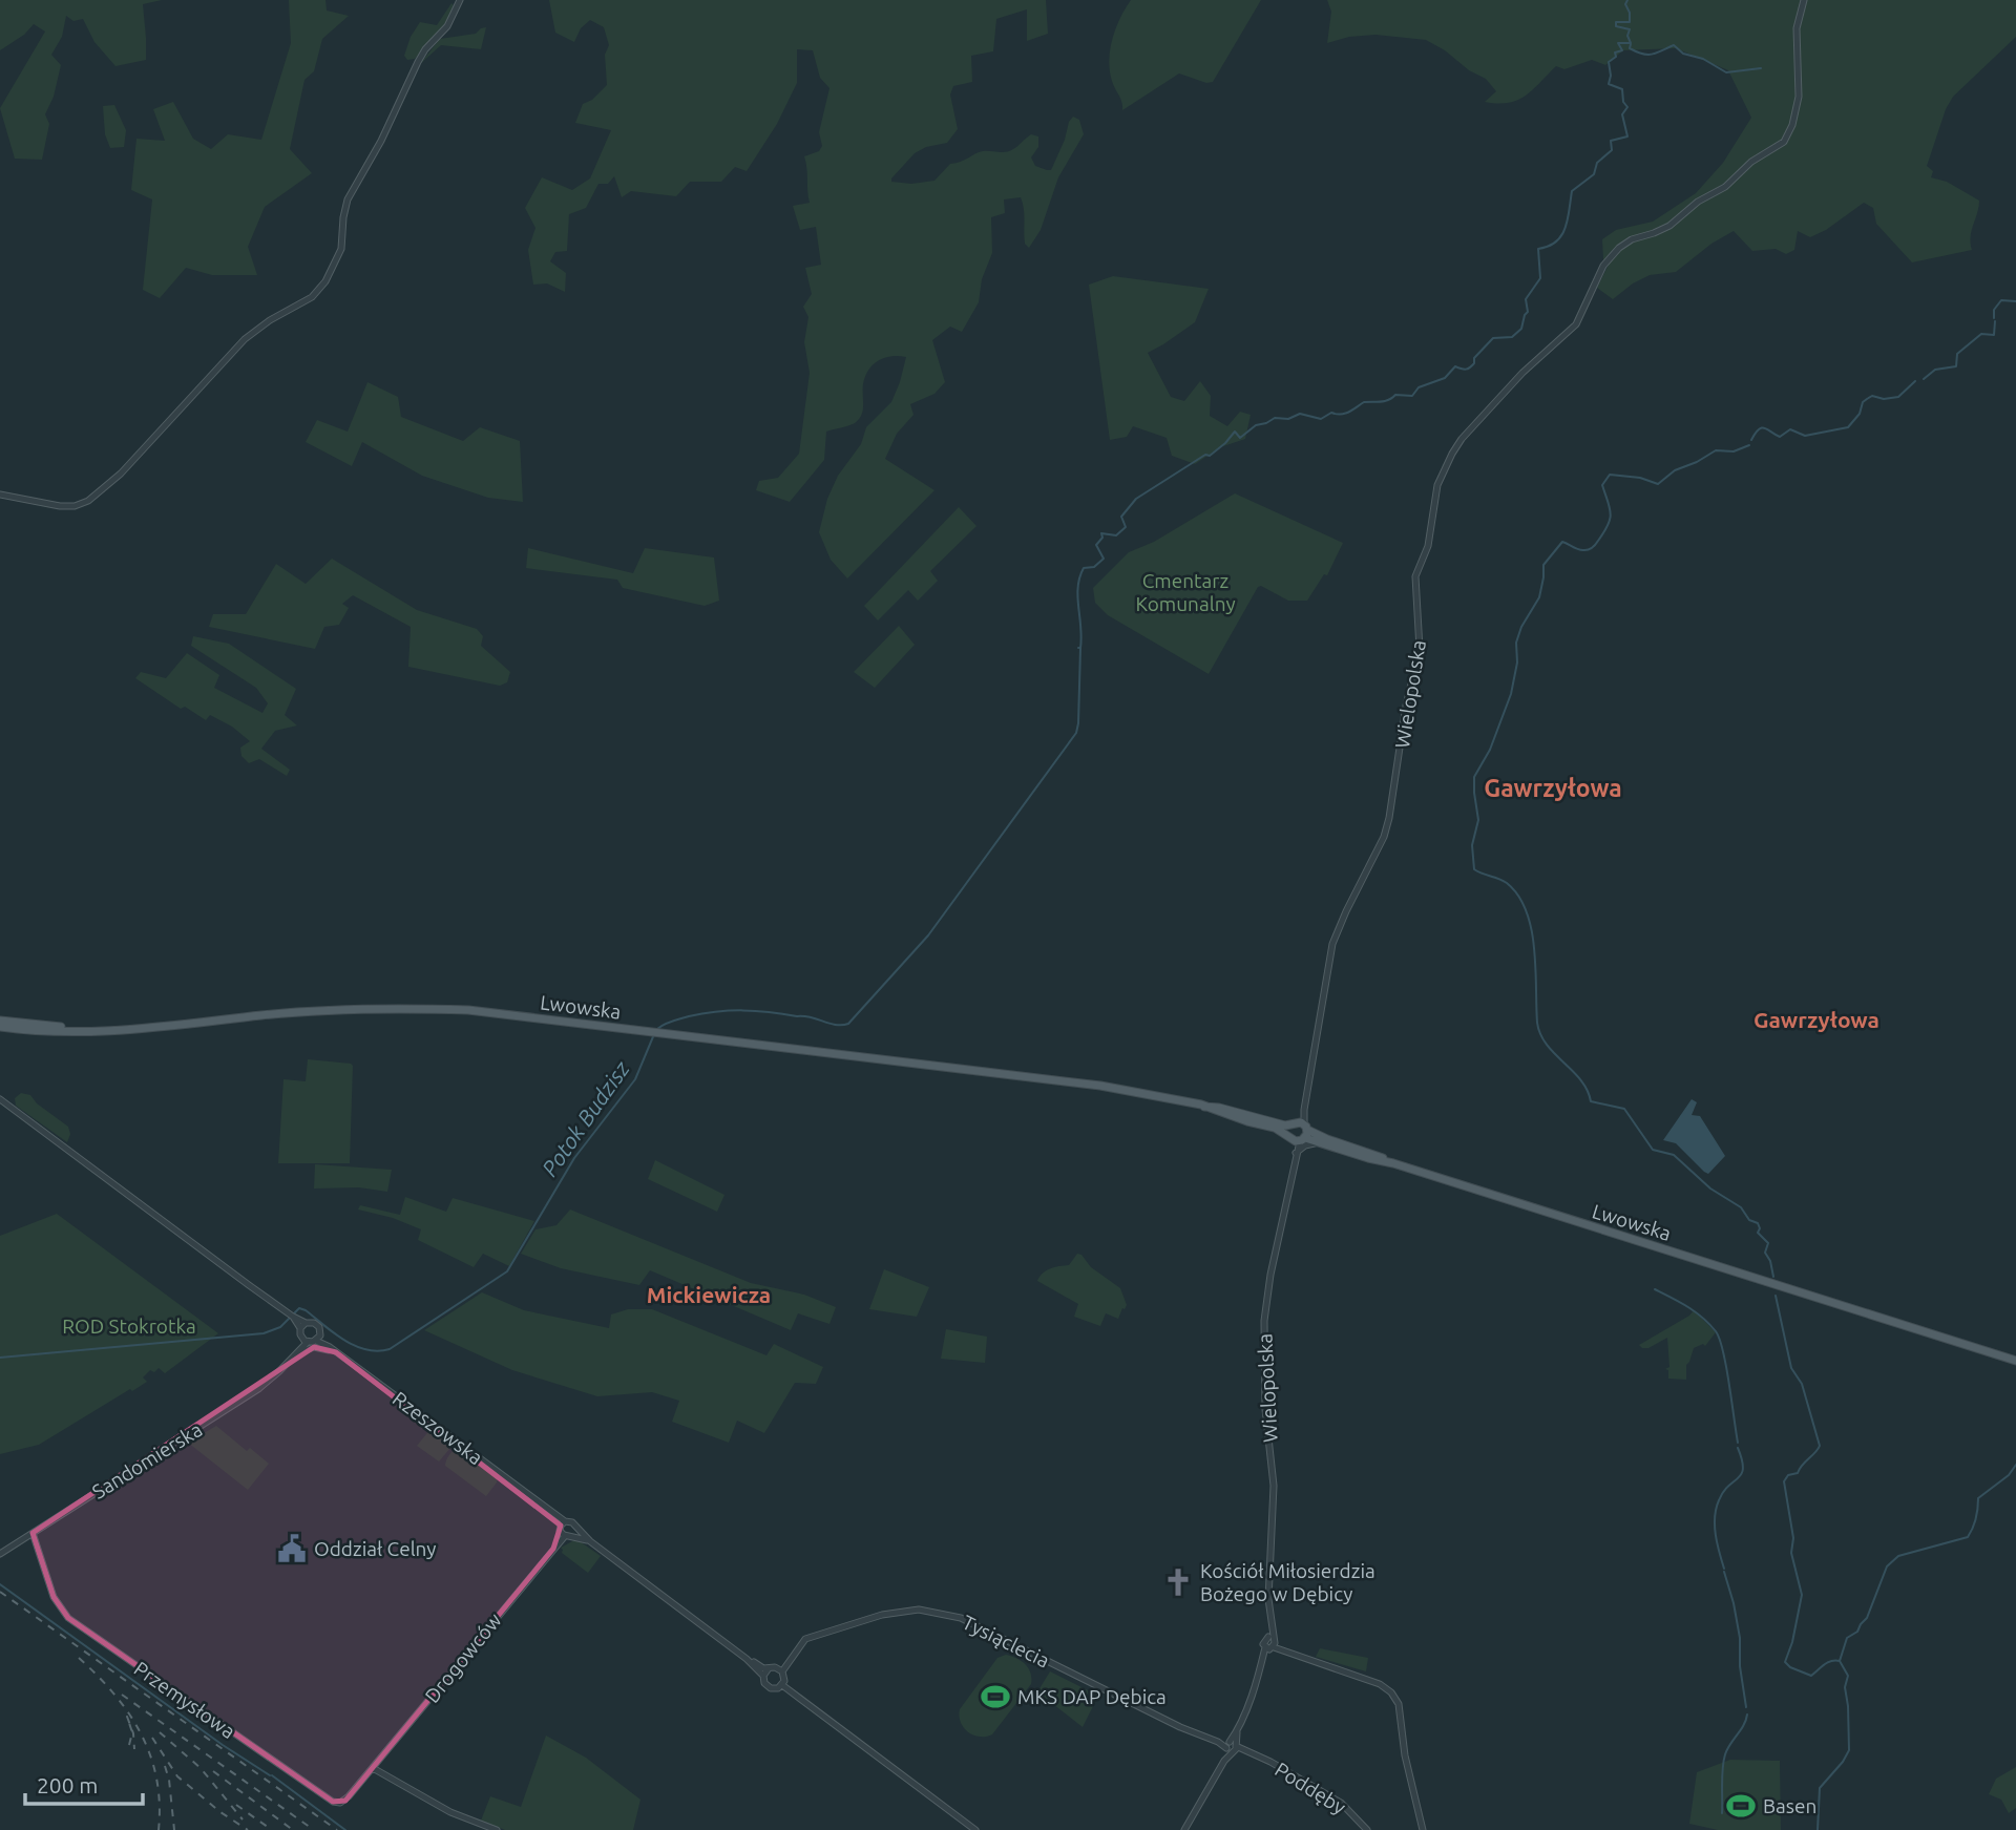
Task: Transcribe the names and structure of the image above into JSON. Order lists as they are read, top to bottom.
{
  "streets": {
    "main road": ["Lwowska"],
    "street": [
      "Wielopolska",
      "Rzeszowska",
      "Sandomierska",
      "Tysiąclecia",
      "Drogowców",
      "Przemysłowa",
      "Poddęby"
    ]
  },
  "crossings": [
    ["Wielopolska", "Lwowska"],
    ["Rzeszowska", "Tysiąclecia"],
    ["Rzeszowska", "Drogowców"],
    ["Sandomierska", "Przemysłowa"],
    ["Tysiąclecia", "Poddęby"],
    ["Drogowców", "Przemysłowa"]
  ],
  "districts": ["Gawrzyłowa", "Gawrzyłowa", "Mickiewicza"],
  "water": ["Potok Budzisz"],
  "parks": ["Cmentarz Komunalny", "ROD Stokrotka"],
  "places": {
    "public building": ["Oddział Celny"],
    "church": ["Kościół Miłosierdzia Bożego w Dębicy"],
    "sports": ["MKS DAP Dębica", "Basen"]
  },
  "scale_bar": "200 m"
}
